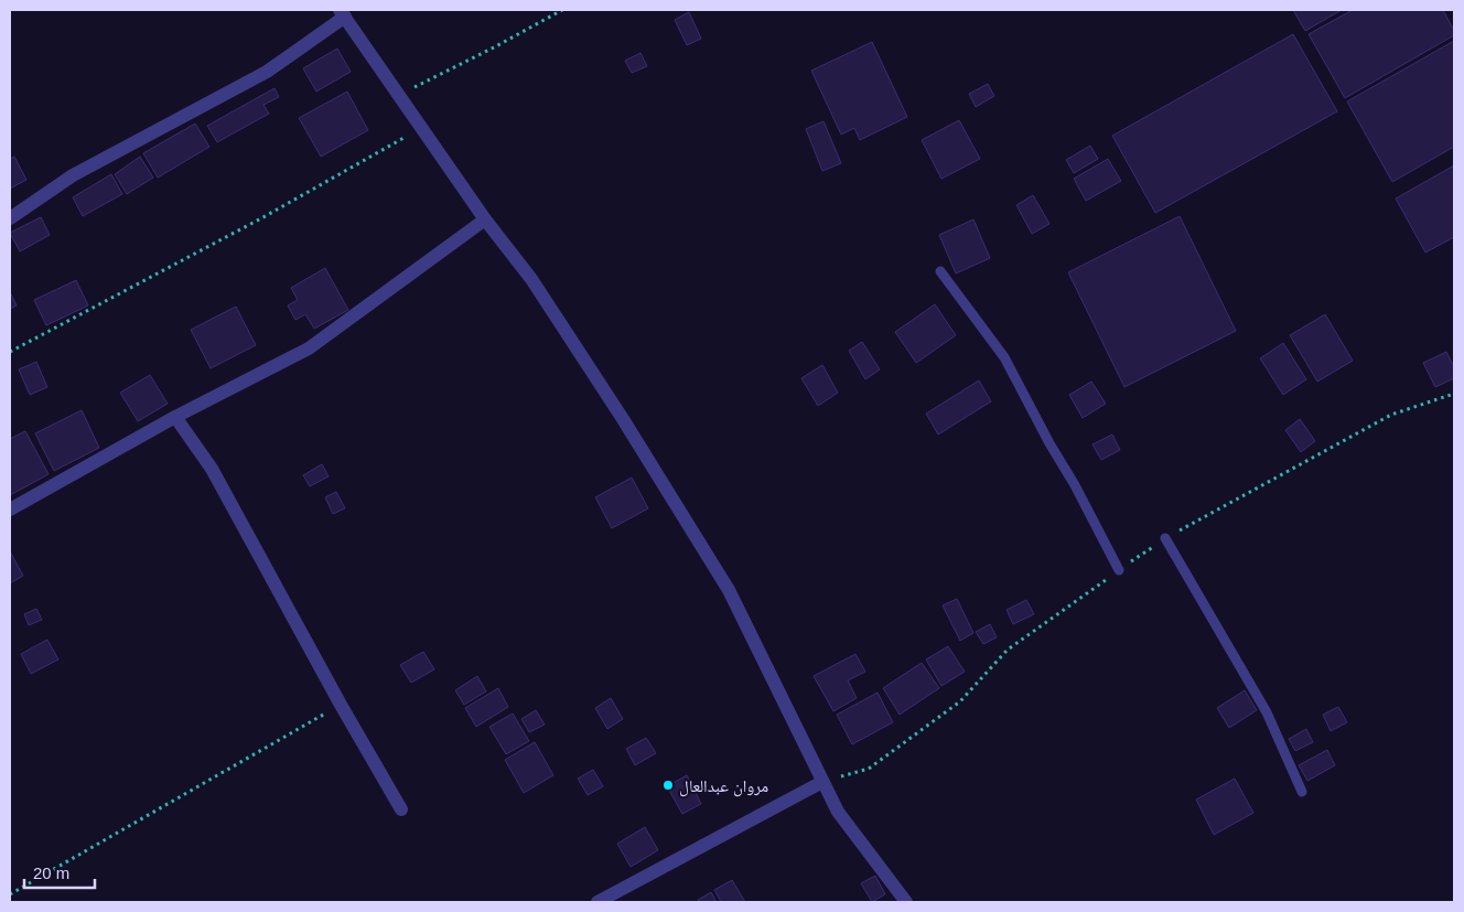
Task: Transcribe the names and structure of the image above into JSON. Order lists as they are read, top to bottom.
{
  "places": ["مروان عبدالعال"],
  "scale_bar": "20 m"
}
